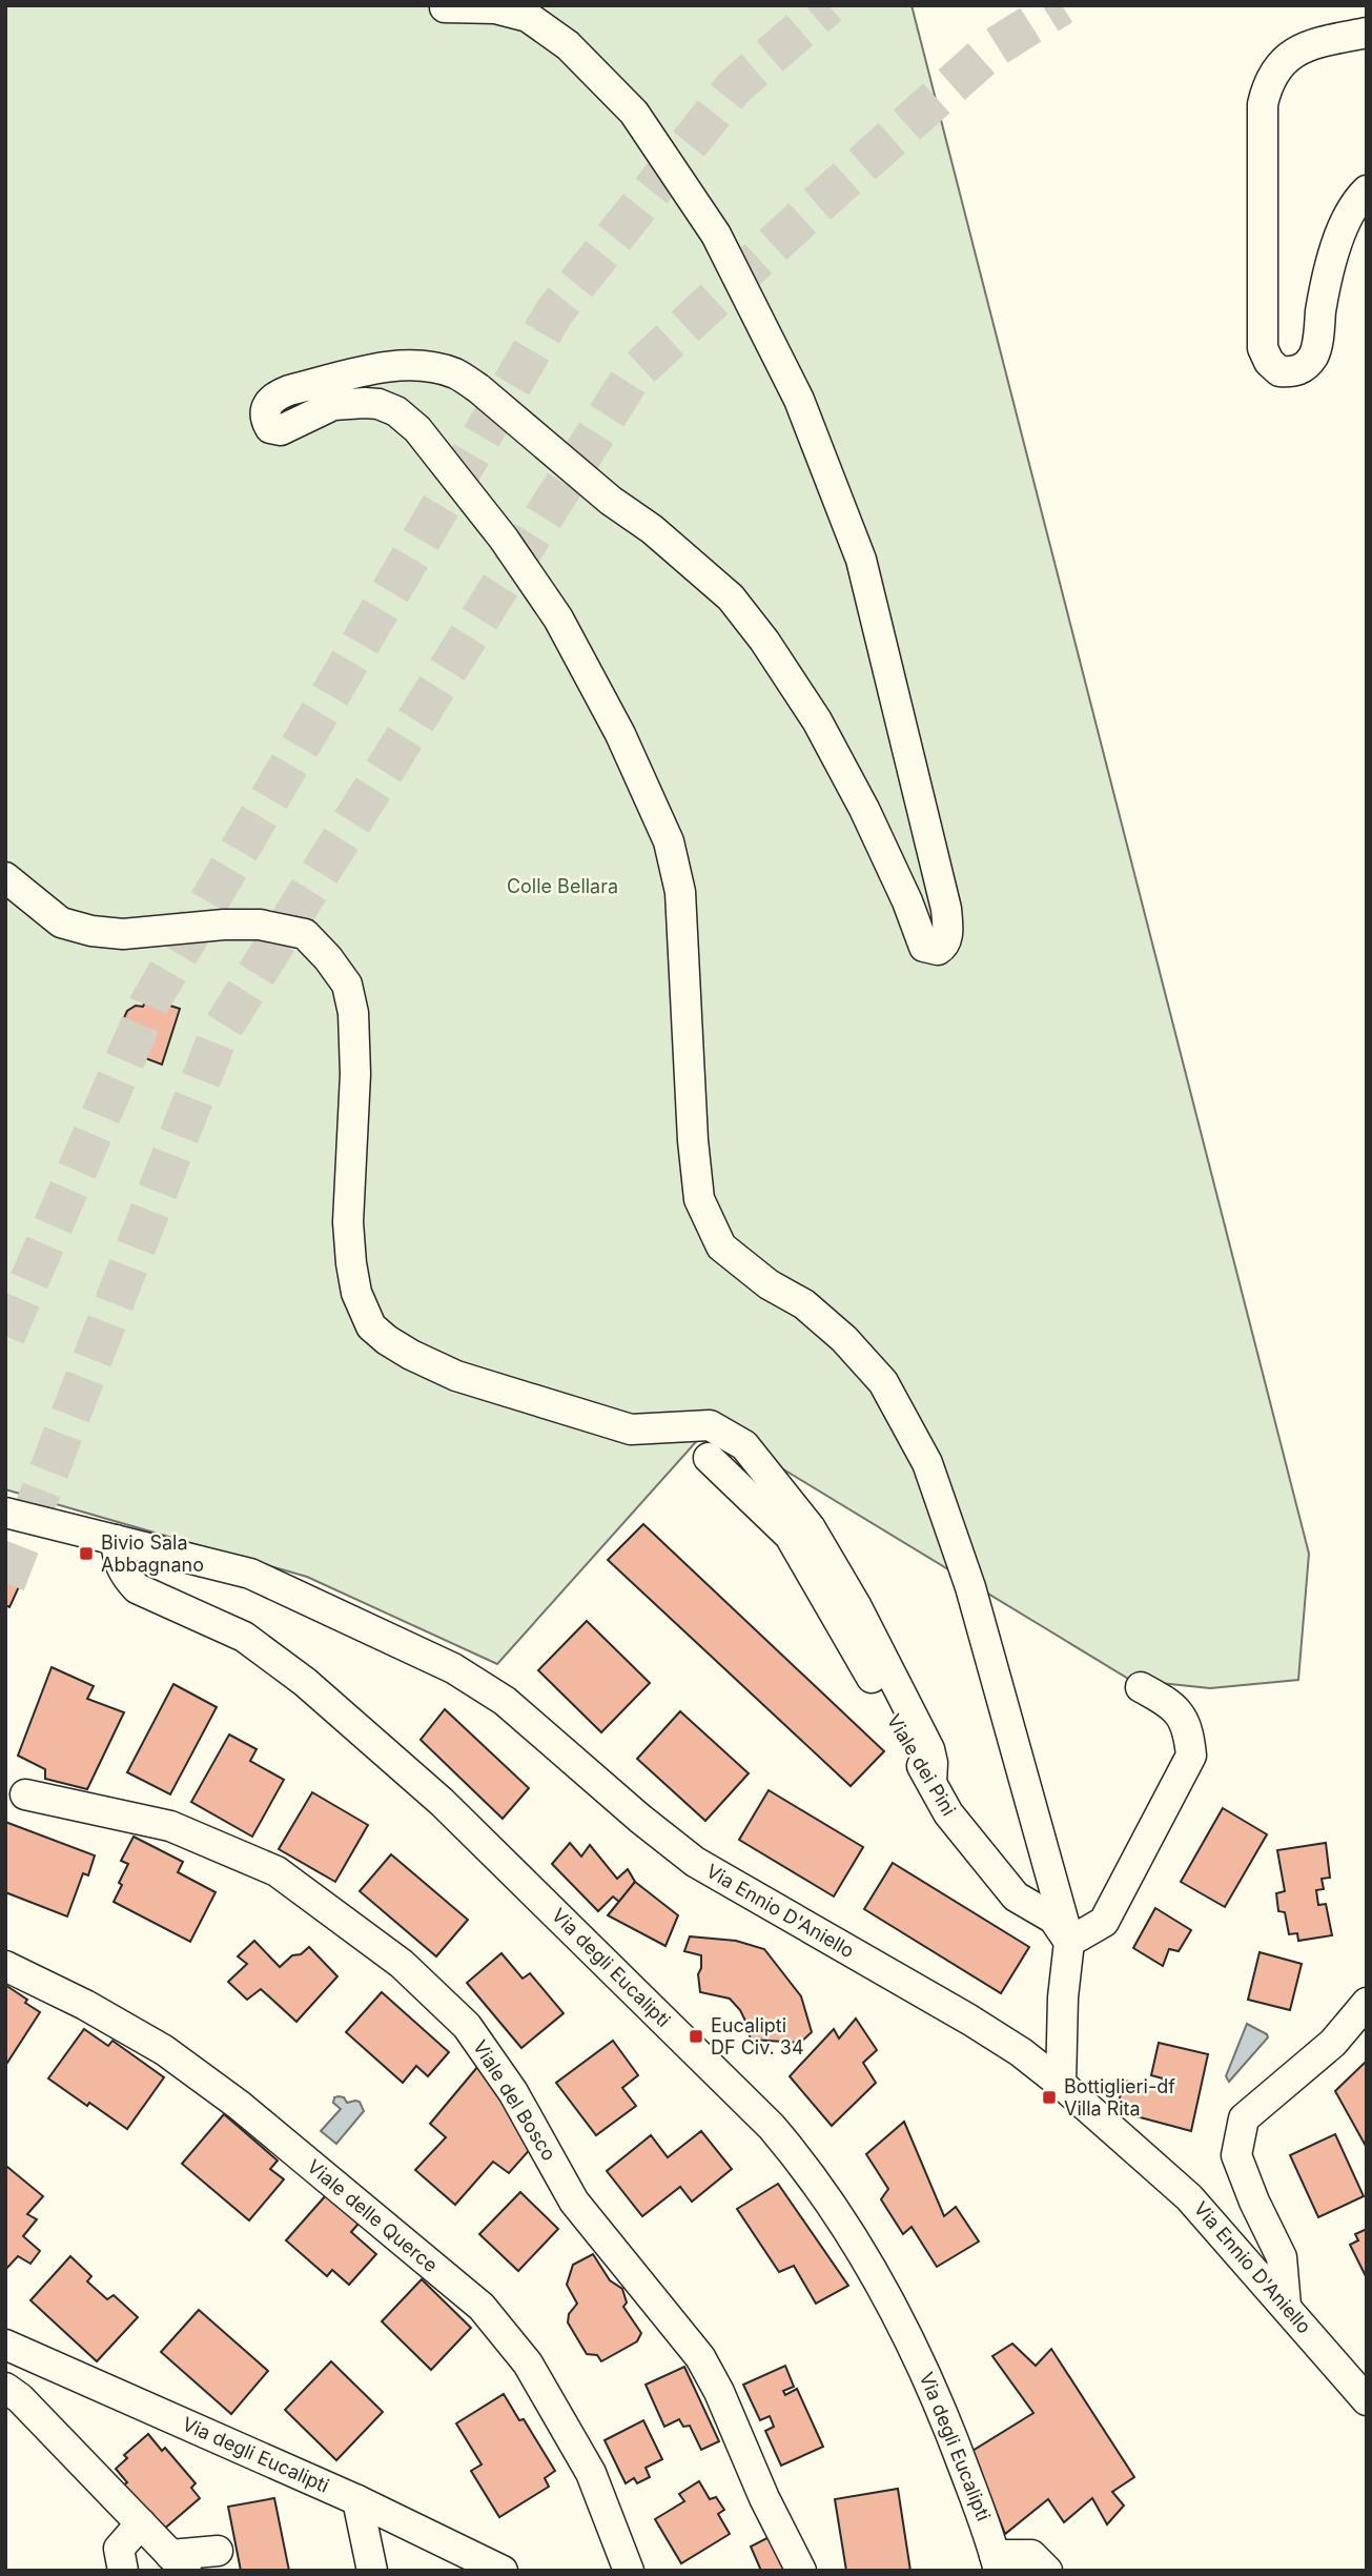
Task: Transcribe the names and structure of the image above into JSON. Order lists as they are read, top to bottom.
{
  "streets": {
    "street": [
      "Viale dei Pini",
      "Via Ennio D'Aniello",
      "Via degli Eucalipti",
      "Viale del Bosco",
      "Viale delle Querce"
    ]
  },
  "crossings": [
    ["Via Ennio D'Aniello", "Via degli Eucalipti"]
  ],
  "parks": ["Colle Bellara"],
  "places": {
    "transit": ["Bivio Sala Abbagnano", "Eucalipti DF Civ. 34", "Bottiglieri-df Villa Rita"]
  }
}
